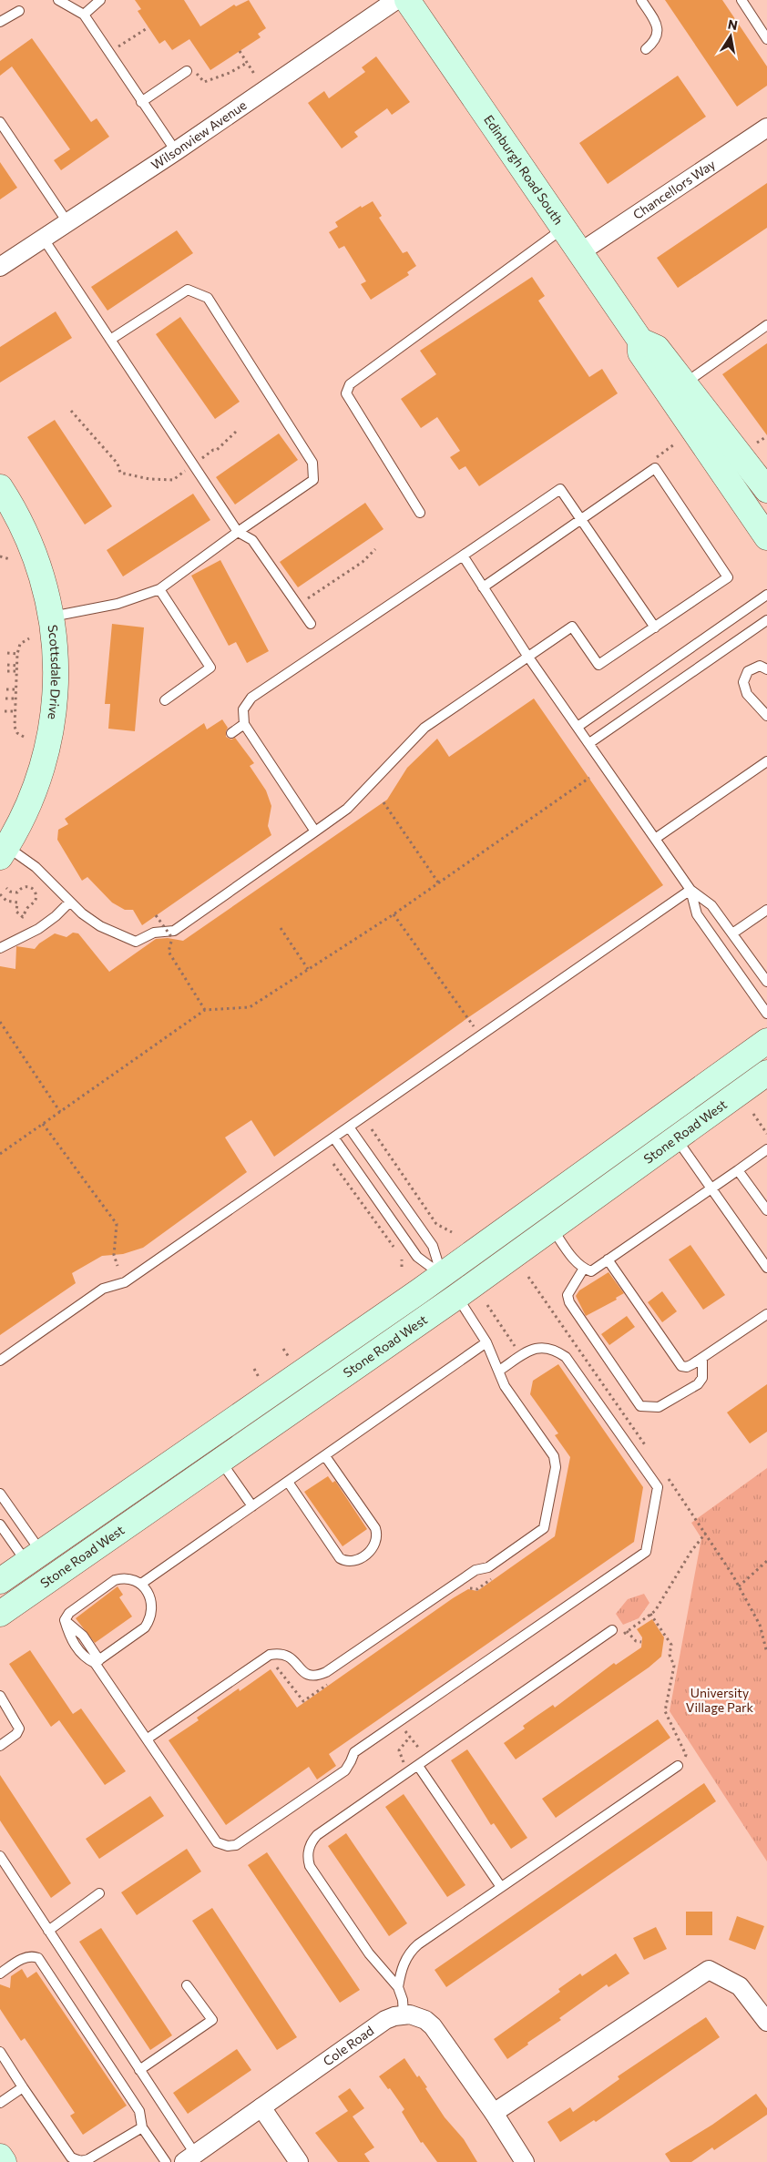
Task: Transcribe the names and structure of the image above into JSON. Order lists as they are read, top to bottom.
{
  "streets": {
    "main road": ["Edinburgh Road South", "Scottsdale Drive", "Stone Road West"],
    "street": ["Wilsonview Avenue", "Chancellors Way", "Cole Road"]
  },
  "crossings": [
    ["Edinburgh Road South", "Chancellors Way"]
  ],
  "parks": ["University Village Park"],
  "north": "top"
}
